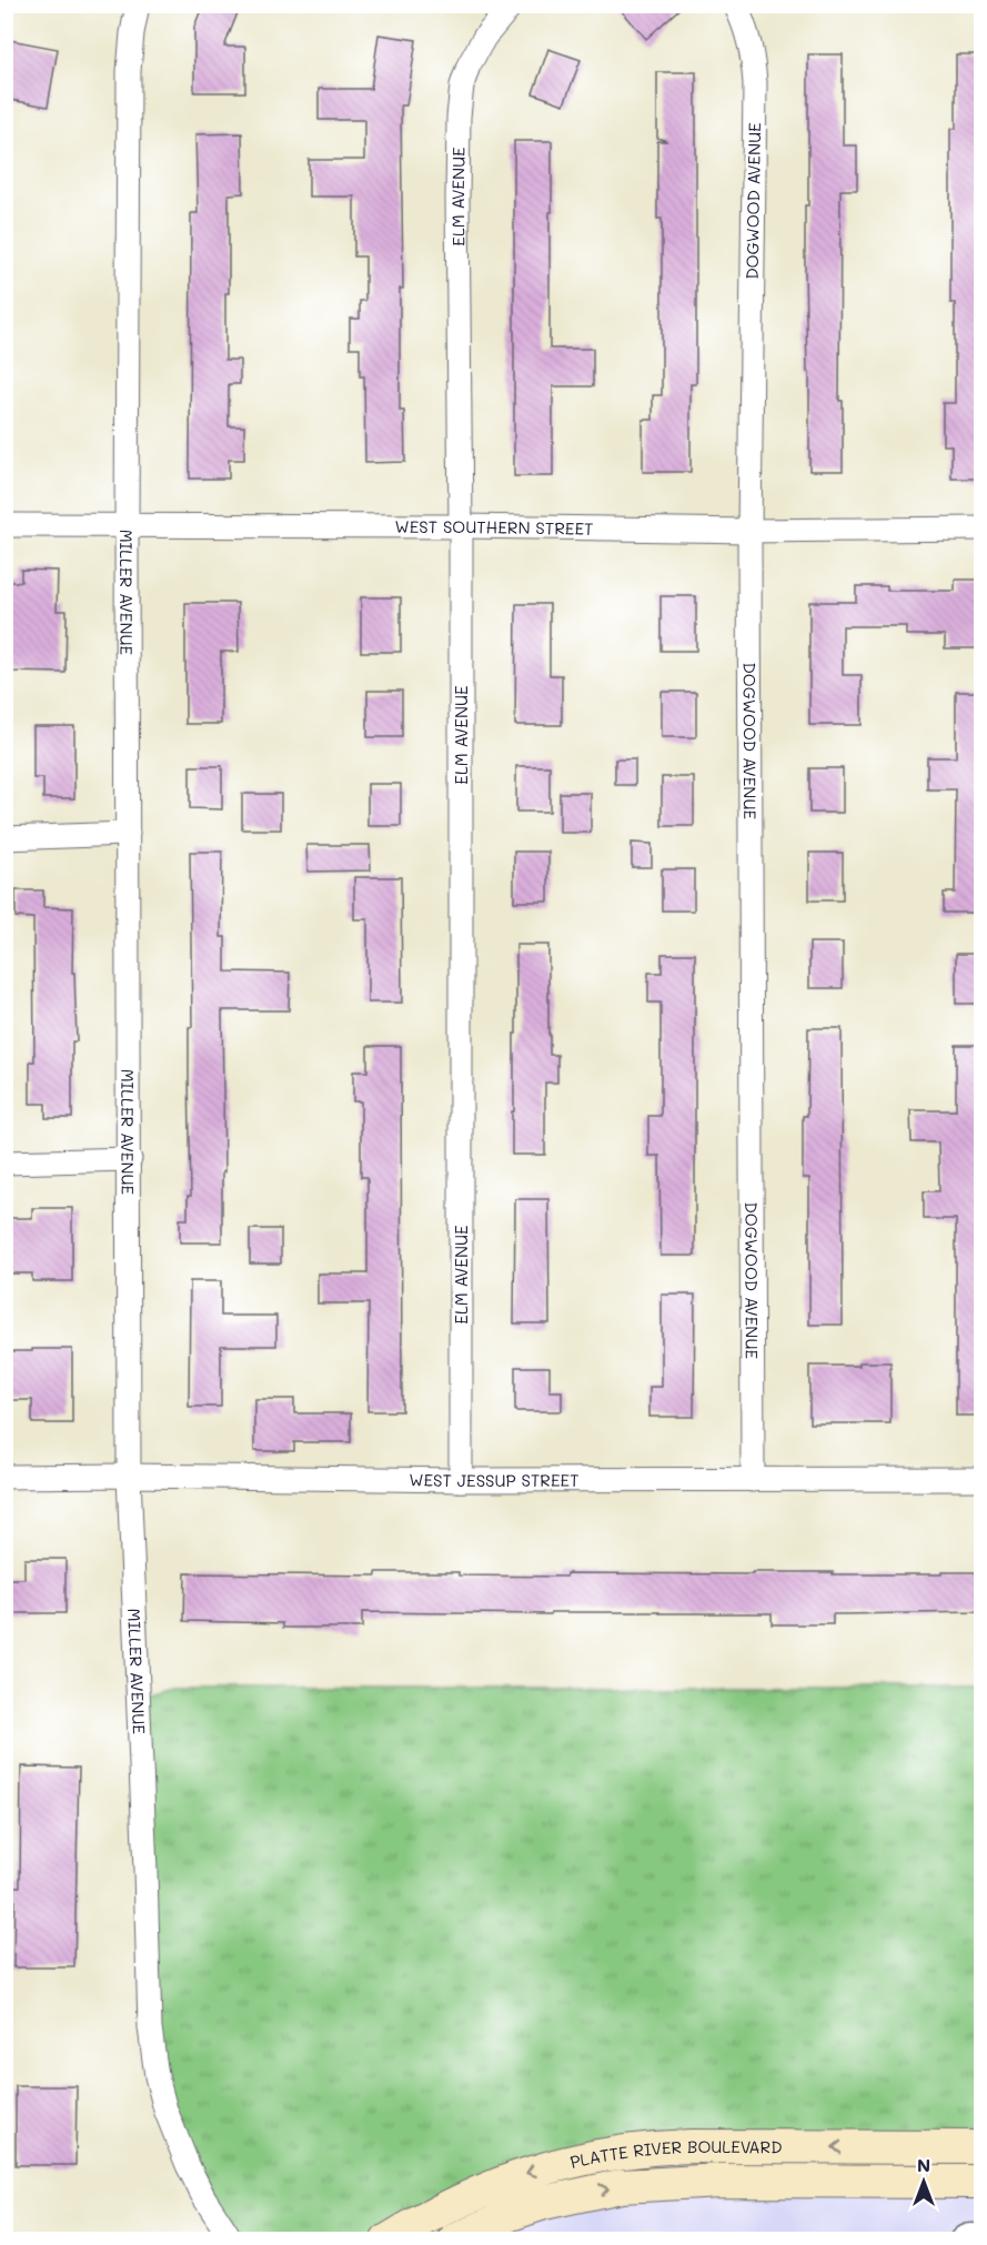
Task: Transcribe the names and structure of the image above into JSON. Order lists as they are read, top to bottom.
{
  "streets": {
    "street": [
      "ELM AVENUE",
      "DOGWOOD AVENUE",
      "WEST SOUTHERN STREET",
      "MILLER AVENUE",
      "WEST JESSUP STREET",
      "PLATTE RIVER BOULEVARD"
    ]
  },
  "crossings": [
    ["ELM AVENUE", "WEST SOUTHERN STREET"],
    ["ELM AVENUE", "WEST JESSUP STREET"],
    ["DOGWOOD AVENUE", "WEST SOUTHERN STREET"],
    ["DOGWOOD AVENUE", "WEST JESSUP STREET"],
    ["WEST SOUTHERN STREET", "MILLER AVENUE"],
    ["MILLER AVENUE", "WEST JESSUP STREET"]
  ],
  "north": "top"
}
